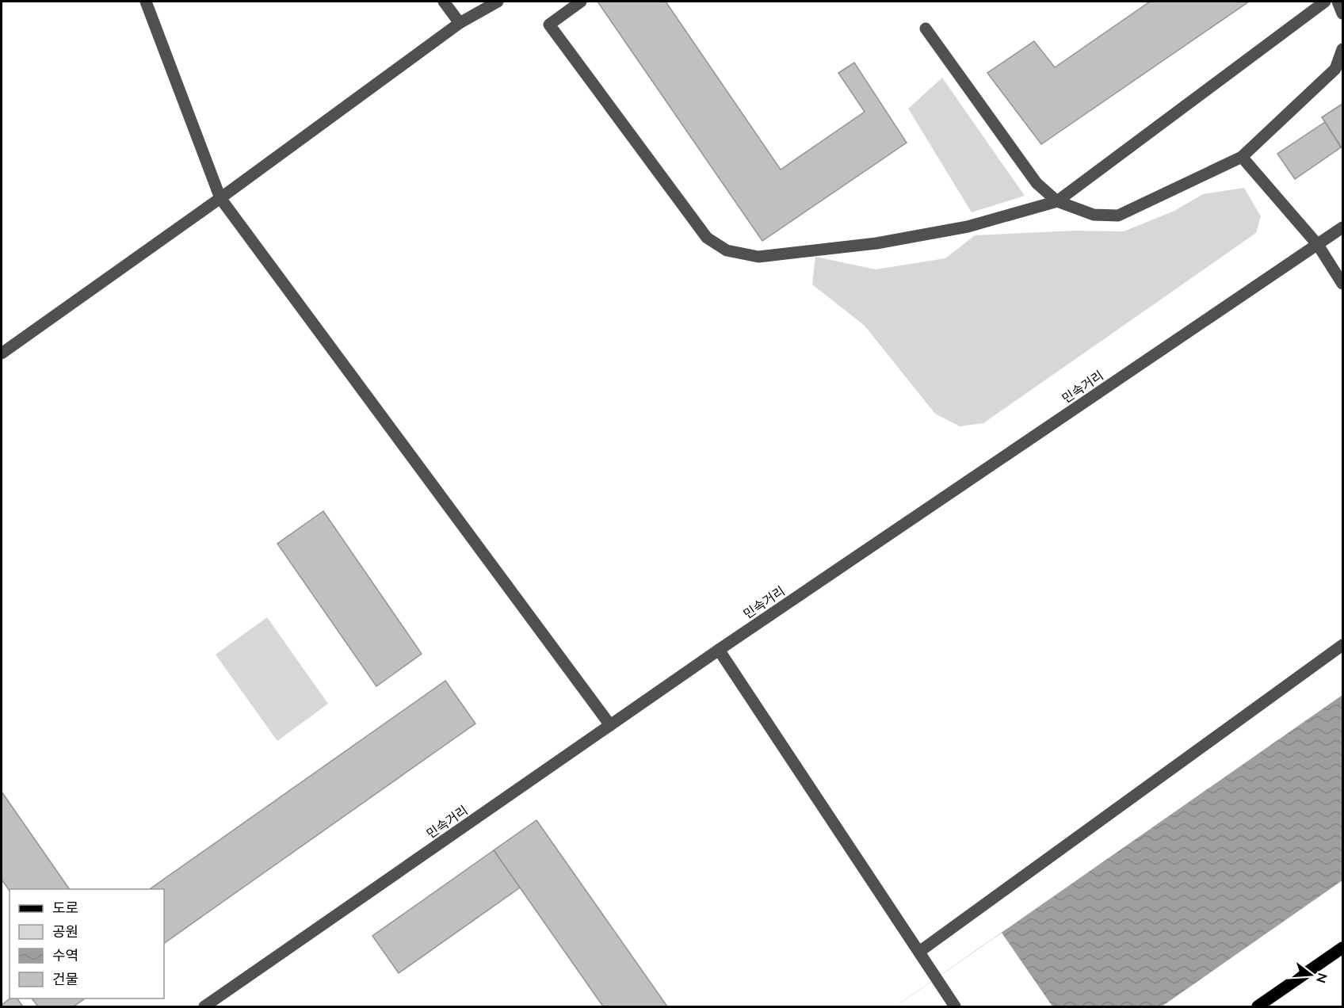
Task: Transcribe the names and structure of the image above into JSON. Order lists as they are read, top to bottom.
{
  "streets": {
    "street": ["민속거리"]
  },
  "legend": [
    "도로",
    "공원",
    "수역",
    "건물"
  ],
  "north": "right"
}
